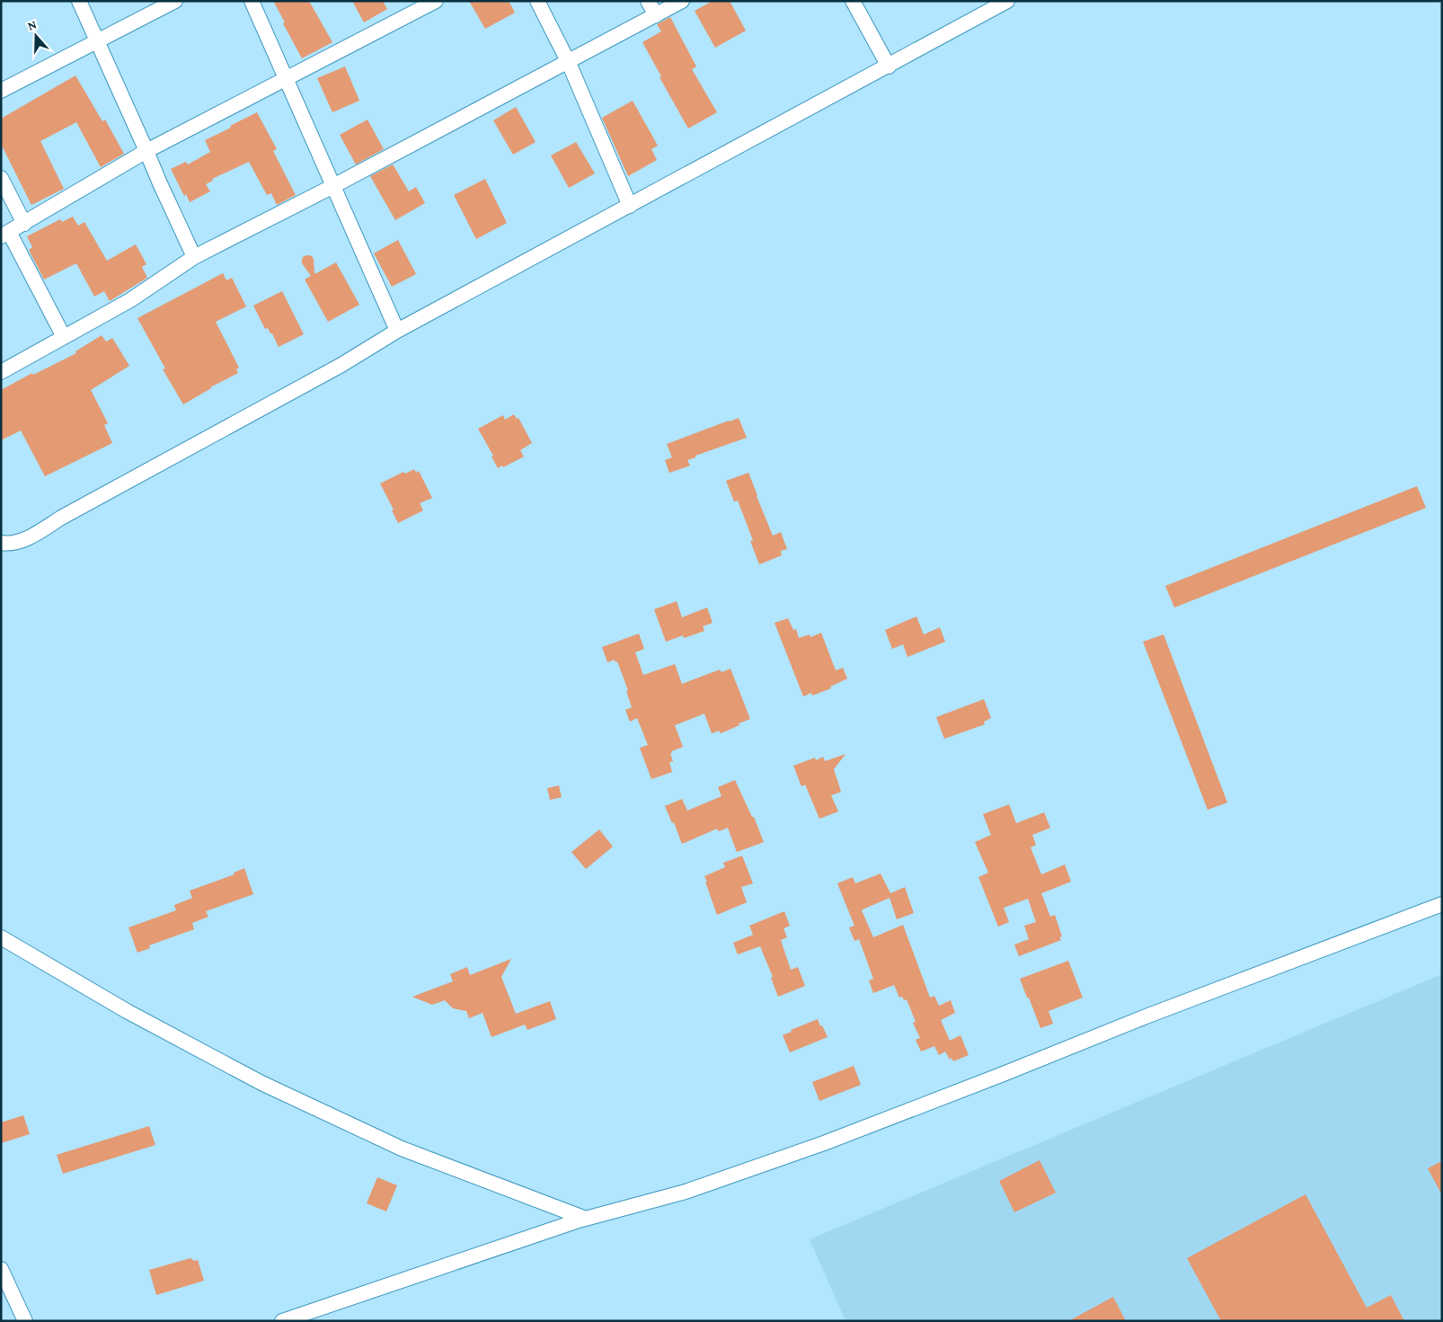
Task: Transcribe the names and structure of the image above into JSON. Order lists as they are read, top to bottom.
{
  "north": "top"
}
